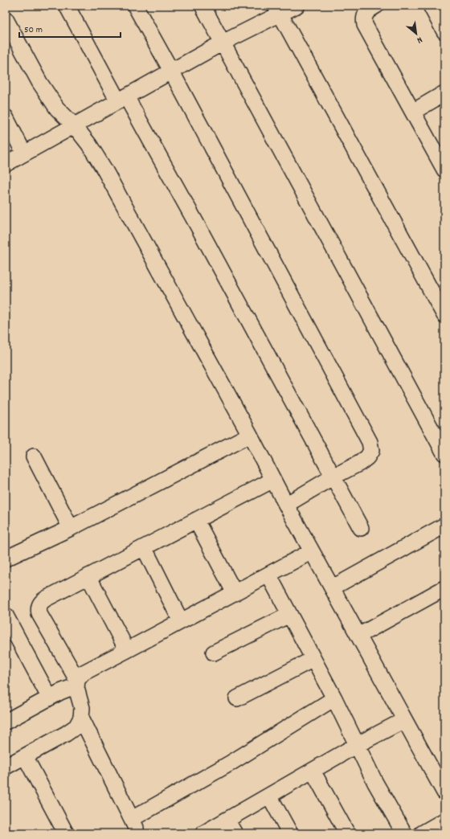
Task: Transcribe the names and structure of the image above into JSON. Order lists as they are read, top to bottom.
{
  "scale_bar": "50 m",
  "north": "bottom right"
}
